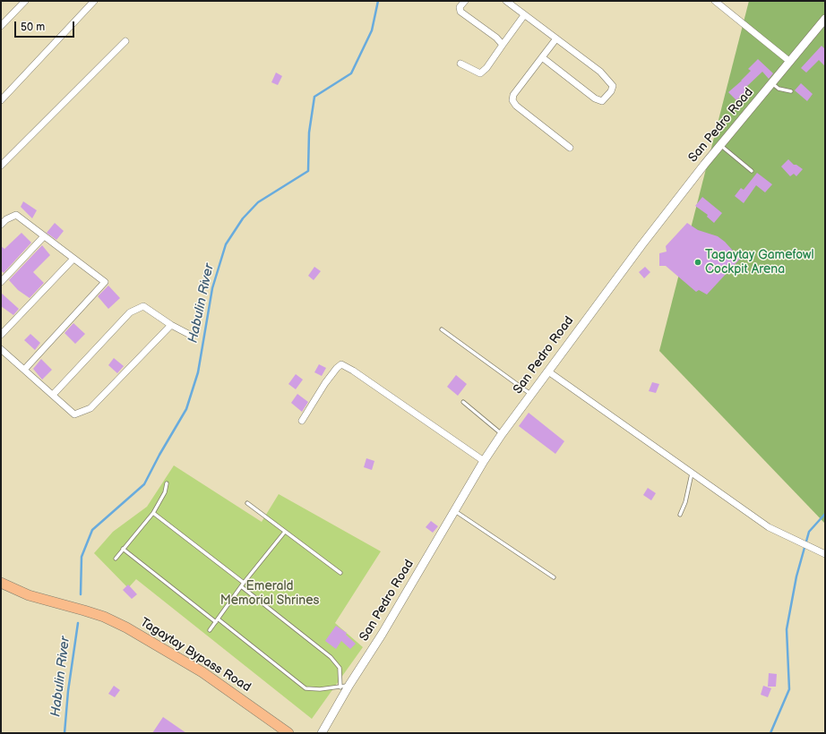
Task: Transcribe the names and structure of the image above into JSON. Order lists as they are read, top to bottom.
{
  "streets": {
    "main road": ["Tagaytay Bypass Road"],
    "street": ["San Pedro Road"]
  },
  "water": ["Habulin River"],
  "parks": ["Emerald Memorial Shrines"],
  "places": ["Tagaytay Gamefowl Cockpit Arena"],
  "scale_bar": "50 m"
}
